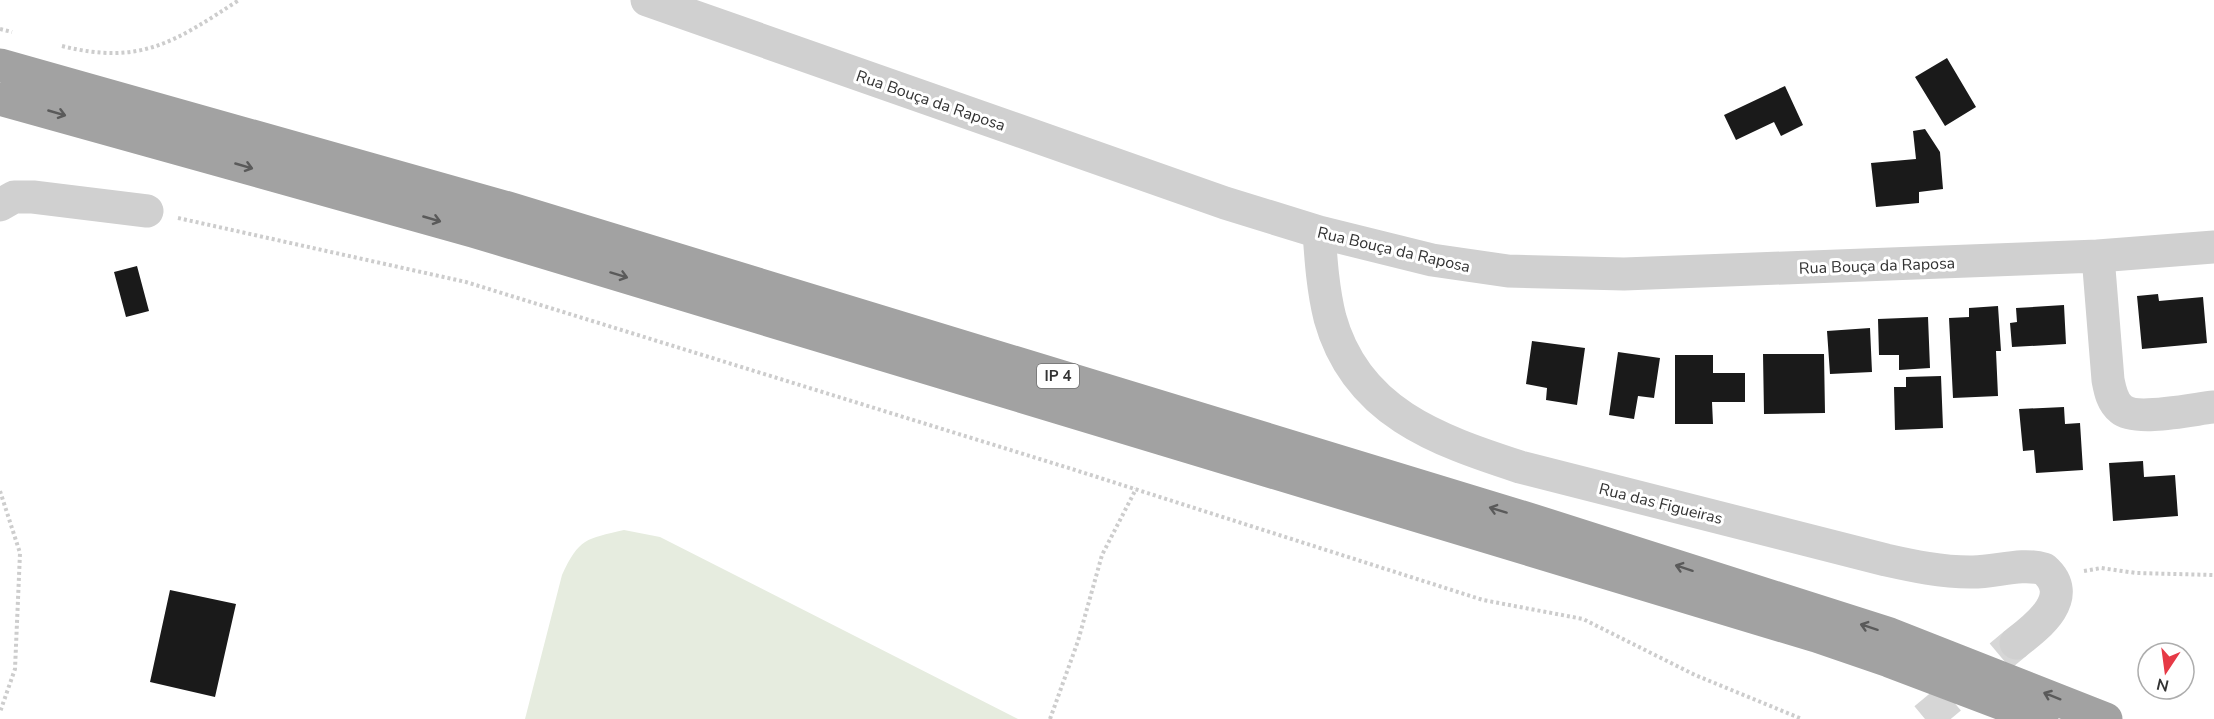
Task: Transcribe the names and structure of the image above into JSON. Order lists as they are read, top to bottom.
{
  "streets": {
    "highway": ["IP 4"],
    "street": ["Rua Bouça da Raposa", "Rua das Figueiras"]
  },
  "crossings": [
    ["Rua Bouça da Raposa", "Rua das Figueiras"]
  ],
  "north": "bottom"
}
